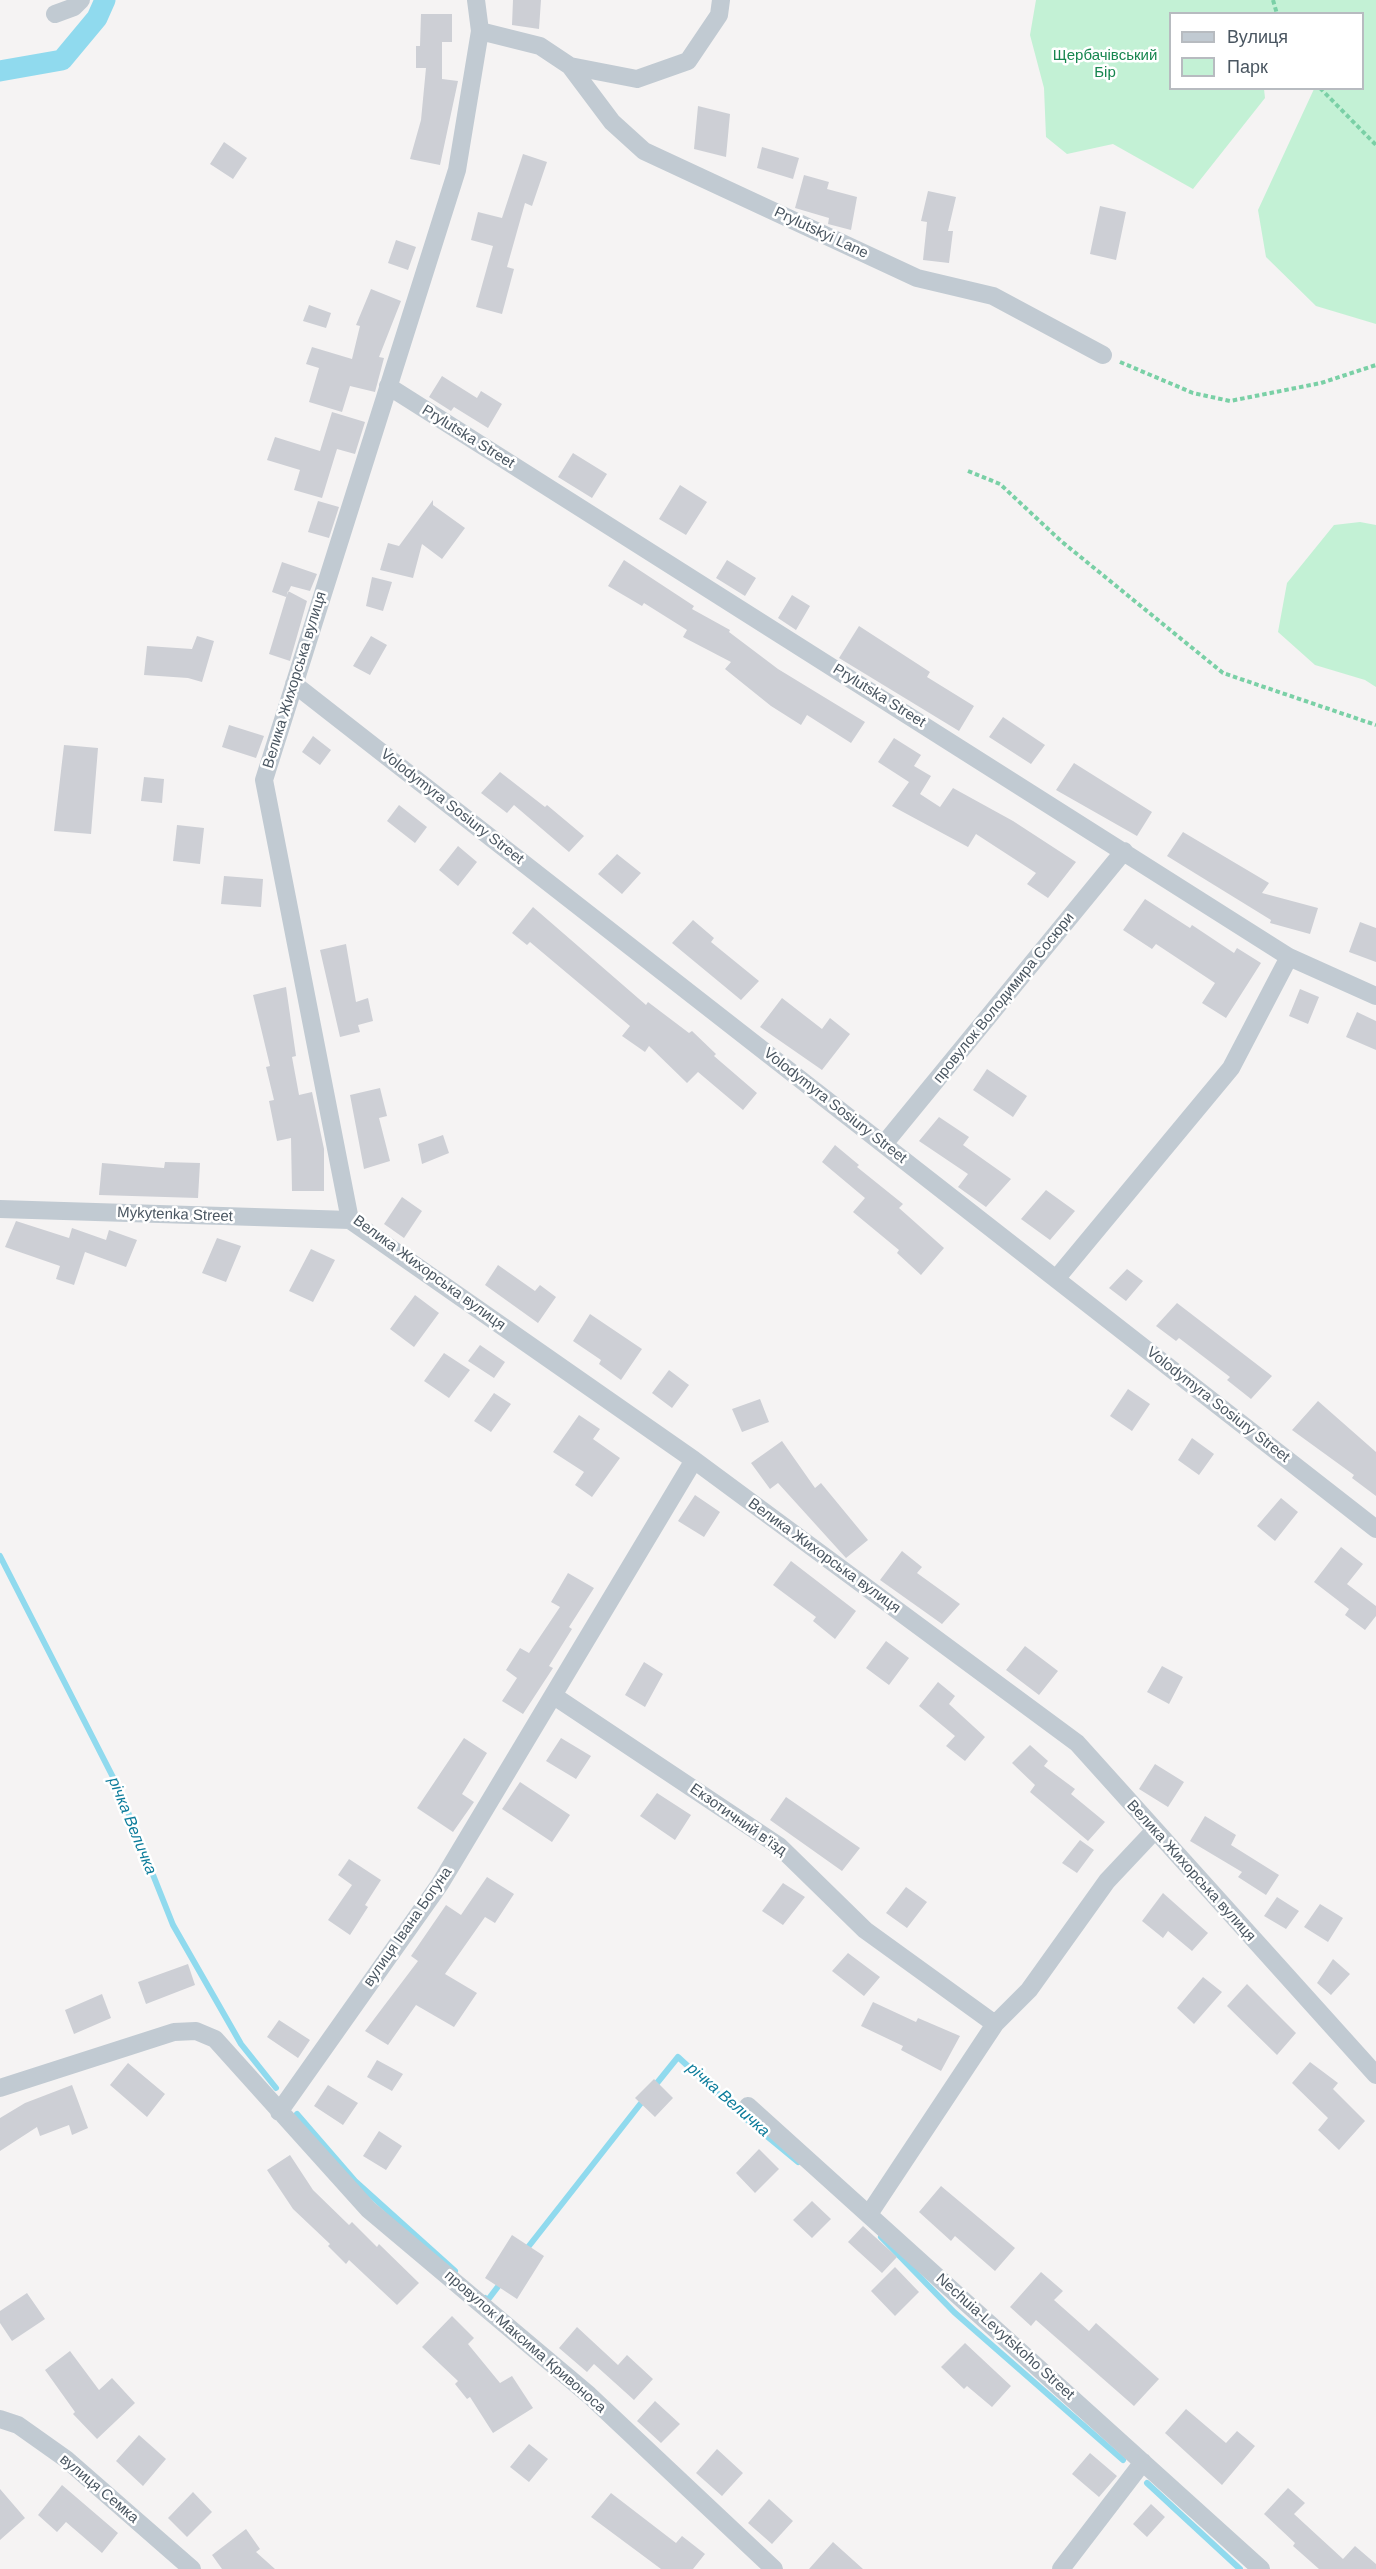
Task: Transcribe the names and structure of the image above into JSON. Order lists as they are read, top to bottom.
{
  "streets": {
    "street": [
      "Prylutskyi Lane",
      "Prylutska Street",
      "Велика Жихорська вулиця",
      "Volodymyra Sosiury Street",
      "провулок Володимира Сосюри",
      "Mykytenka Street",
      "Екзотичний в'їзд",
      "вулиця Івана Богуна",
      "Nechuia-Levytskoho Street",
      "провулок Максима Кривоноса",
      "вулиця Семка"
    ]
  },
  "crossings": [
    ["Prylutska Street", "Велика Жихорська вулиця"],
    ["Prylutska Street", "провулок Володимира Сосюри"],
    ["Велика Жихорська вулиця", "Volodymyra Sosiury Street"],
    ["Велика Жихорська вулиця", "Mykytenka Street"],
    ["Велика Жихорська вулиця", "вулиця Івана Богуна"],
    ["Volodymyra Sosiury Street", "провулок Володимира Сосюри"],
    ["Екзотичний в'їзд", "вулиця Івана Богуна"],
    ["вулиця Івана Богуна", "провулок Максима Кривоноса"]
  ],
  "water": ["річка Величка"],
  "parks": ["Щербачівський Бір"],
  "legend": ["Вулиця", "Парк"]
}
